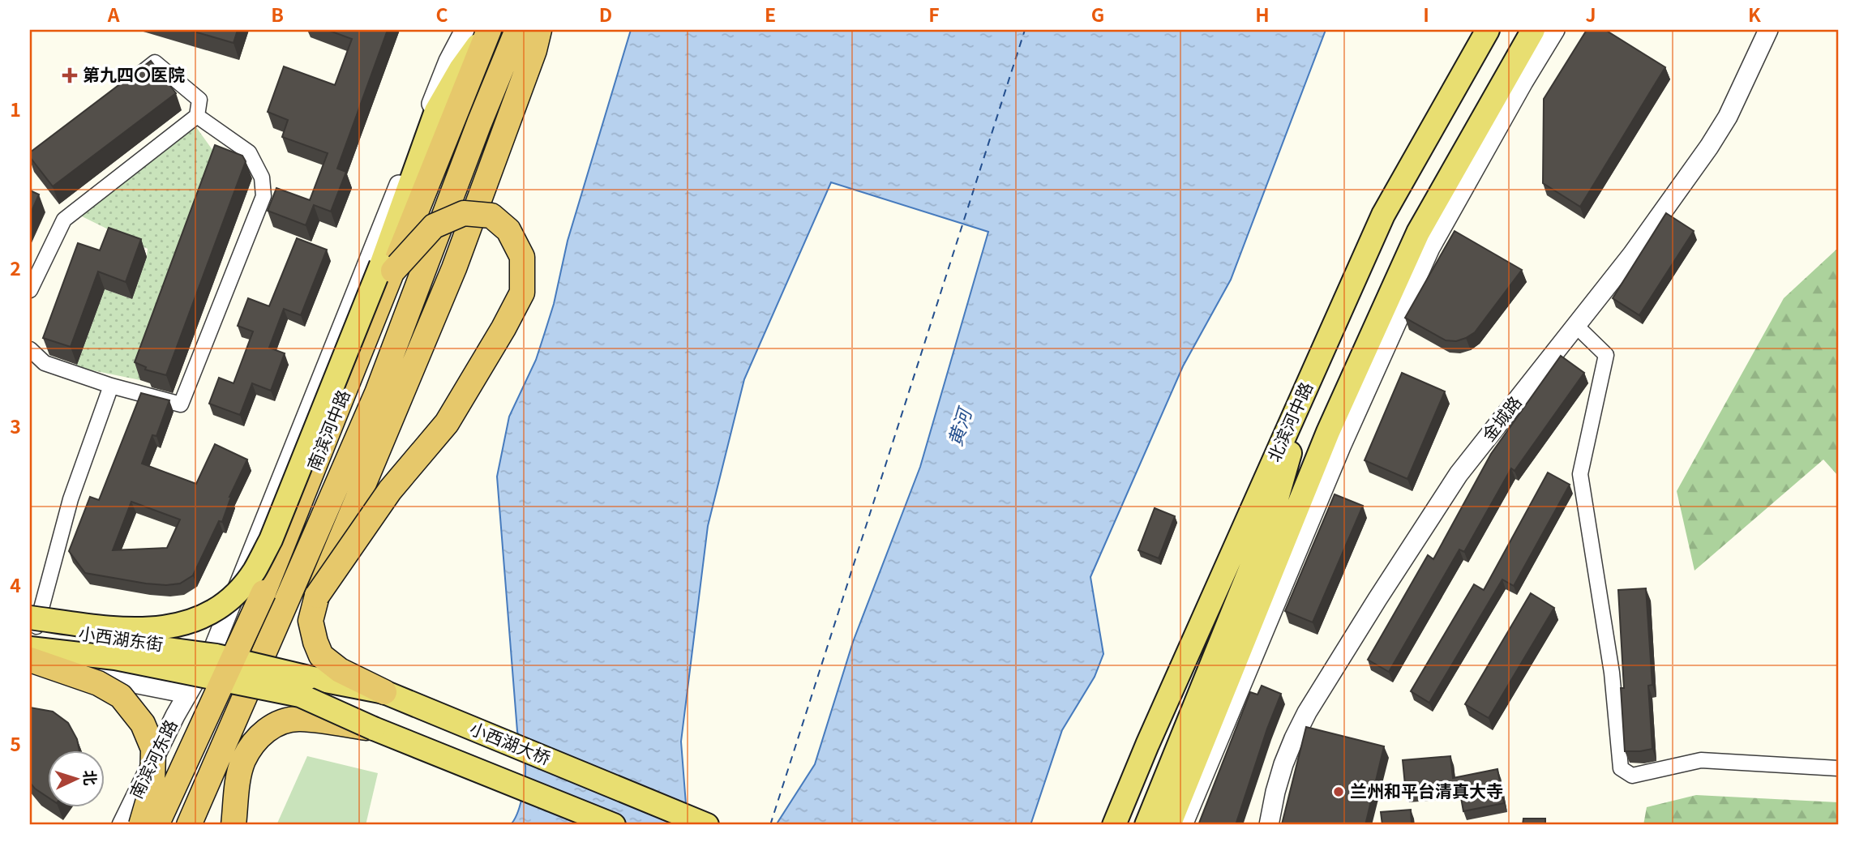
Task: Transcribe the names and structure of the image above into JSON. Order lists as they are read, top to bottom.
{
  "streets": {
    "highway": ["南滨河中路"],
    "main road": ["北滨河中路", "小西湖大桥"],
    "street": ["金城路", "小西湖东街", "南滨河东路"]
  },
  "crossings": [
    ["南滨河中路", "小西湖东街"],
    ["南滨河中路", "南滨河东路"],
    ["小西湖东街", "小西湖大桥"]
  ],
  "water": ["黄河"],
  "places": {
    "health": ["第九四〇医院"],
    "other": ["兰州和平台清真大寺"]
  },
  "north": "right",
  "grid": {
    "columns": [
      "A",
      "B",
      "C",
      "D",
      "E",
      "F",
      "G",
      "H",
      "I",
      "J",
      "K"
    ],
    "rows": [
      "1",
      "2",
      "3",
      "4",
      "5"
    ]
  }
}
